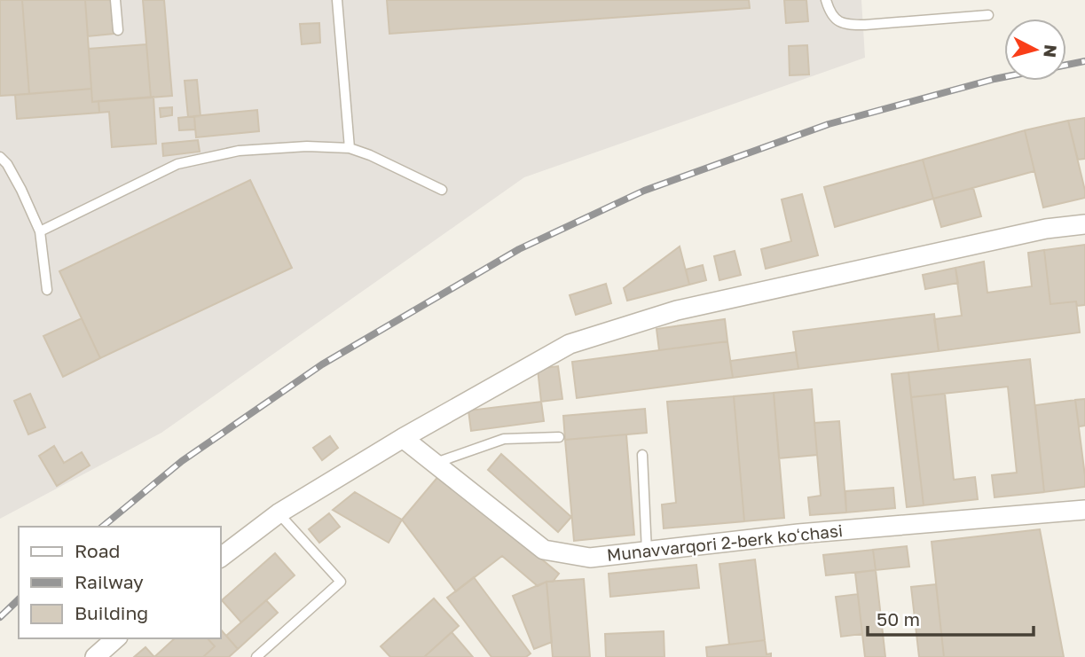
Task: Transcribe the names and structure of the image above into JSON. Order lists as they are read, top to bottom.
{
  "streets": {
    "street": ["Munavvarqori 2-berk koʻchasi"]
  },
  "legend": ["Road", "Railway", "Building"],
  "scale_bar": "50 m",
  "north": "right"
}
